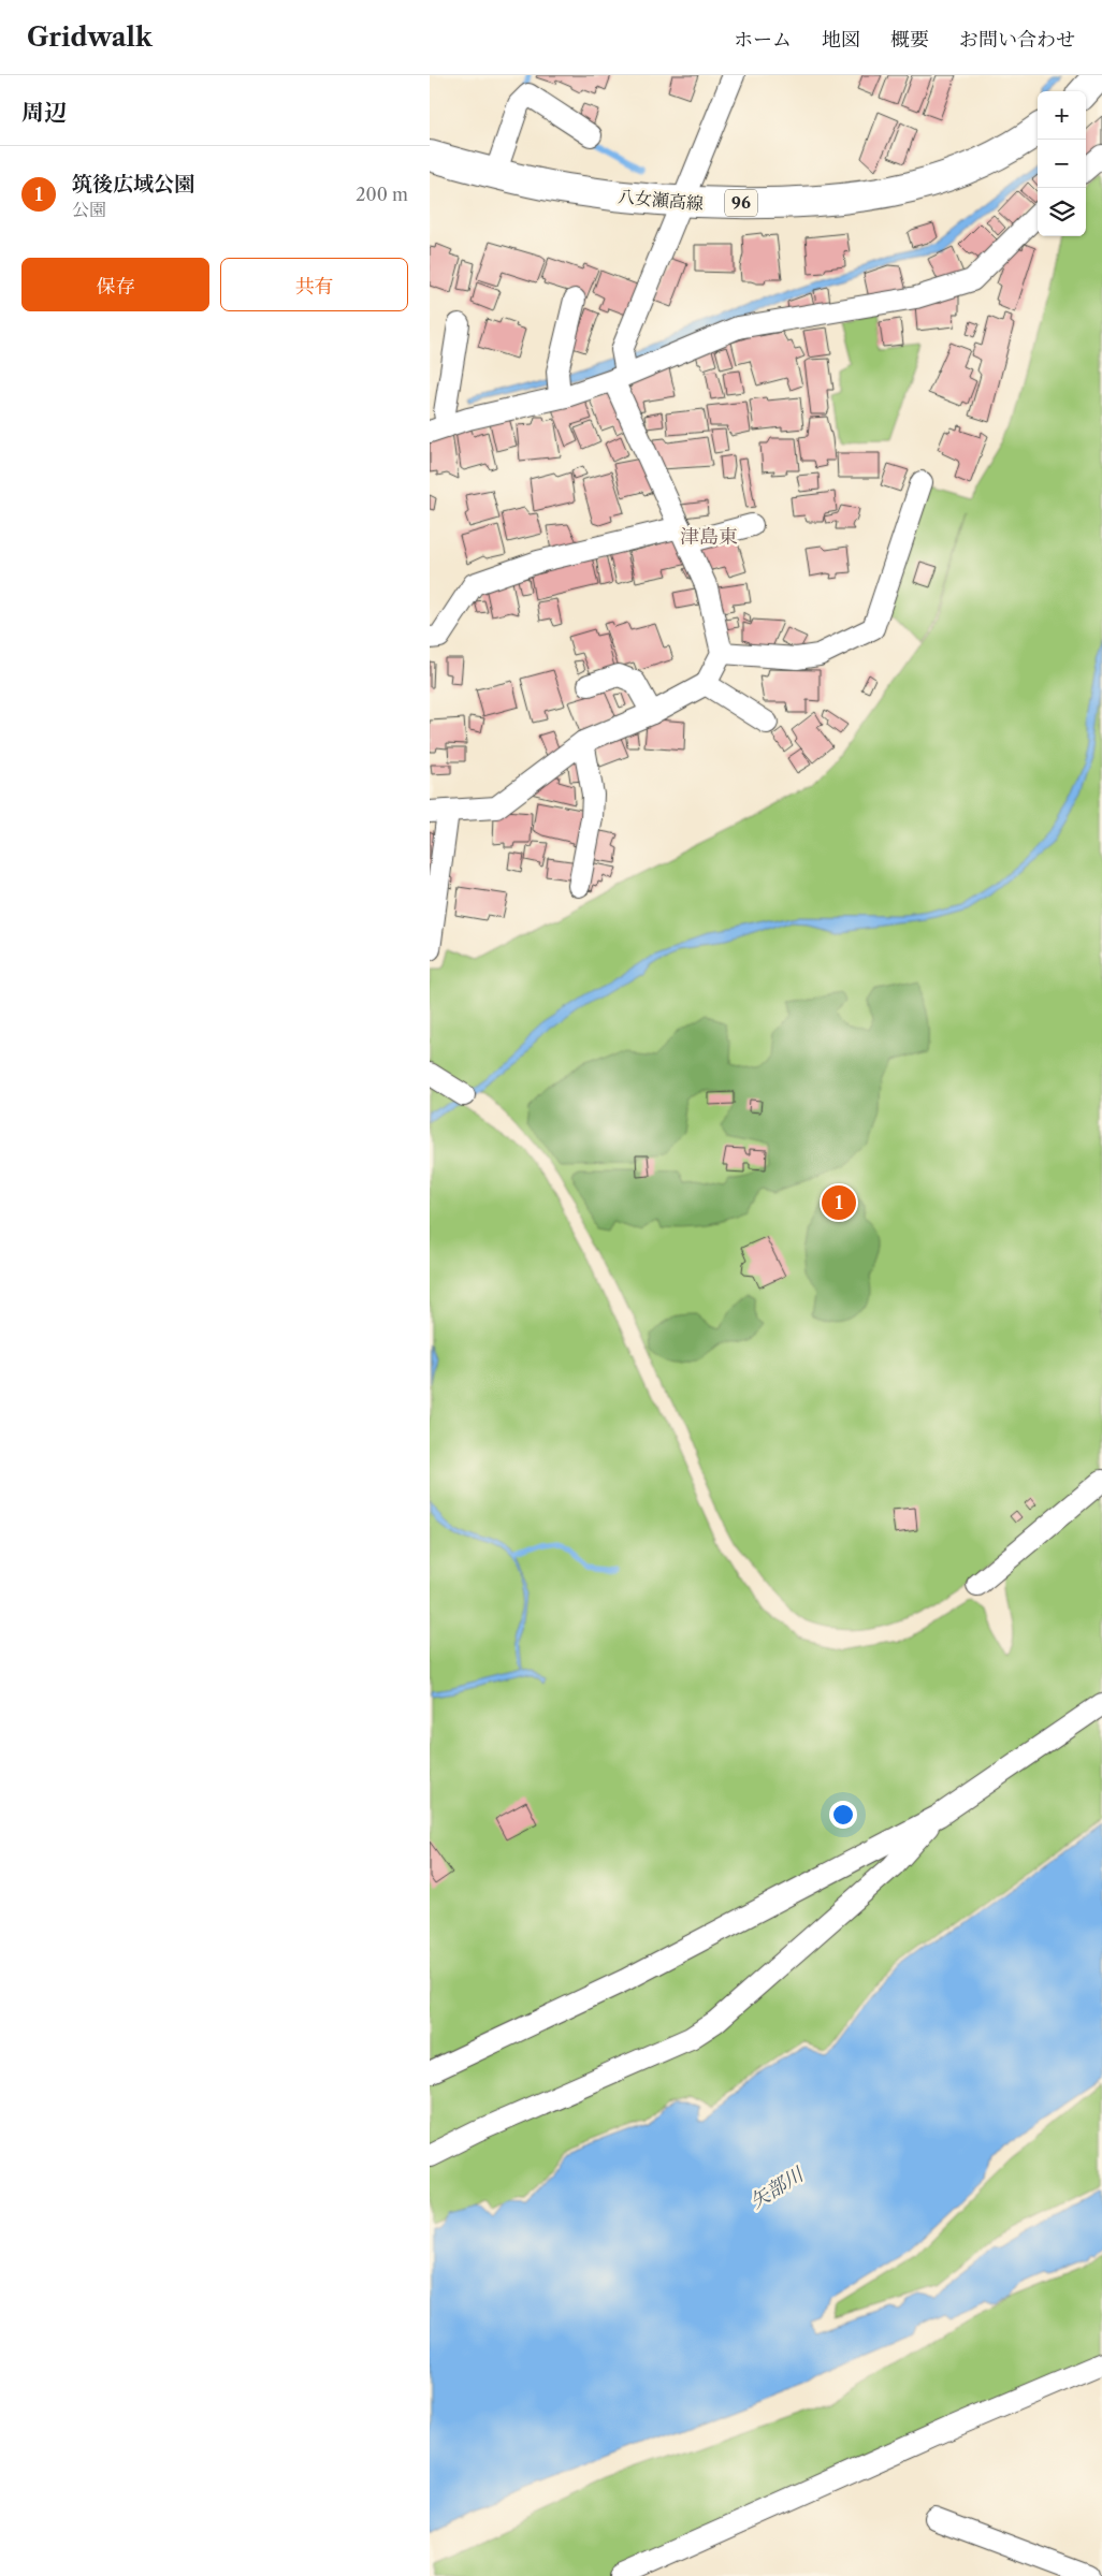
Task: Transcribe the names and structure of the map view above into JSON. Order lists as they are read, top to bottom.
{
  "streets": {
    "main road": ["八女瀬高線", "96"]
  },
  "districts": ["津島東"],
  "water": ["矢部川"],
  "page": {
    "header": "Gridwalk",
    "nav": [
      "ホーム",
      "地図",
      "概要",
      "お問い合わせ"
    ],
    "heading": "周辺",
    "map_buttons": ["+", "−"],
    "list": [
      {
        "mark": "1",
        "name": "筑後広域公園",
        "note": "公園",
        "value": "200 m"
      }
    ],
    "buttons": ["保存", "共有"],
    "pins": "1"
  }
}
